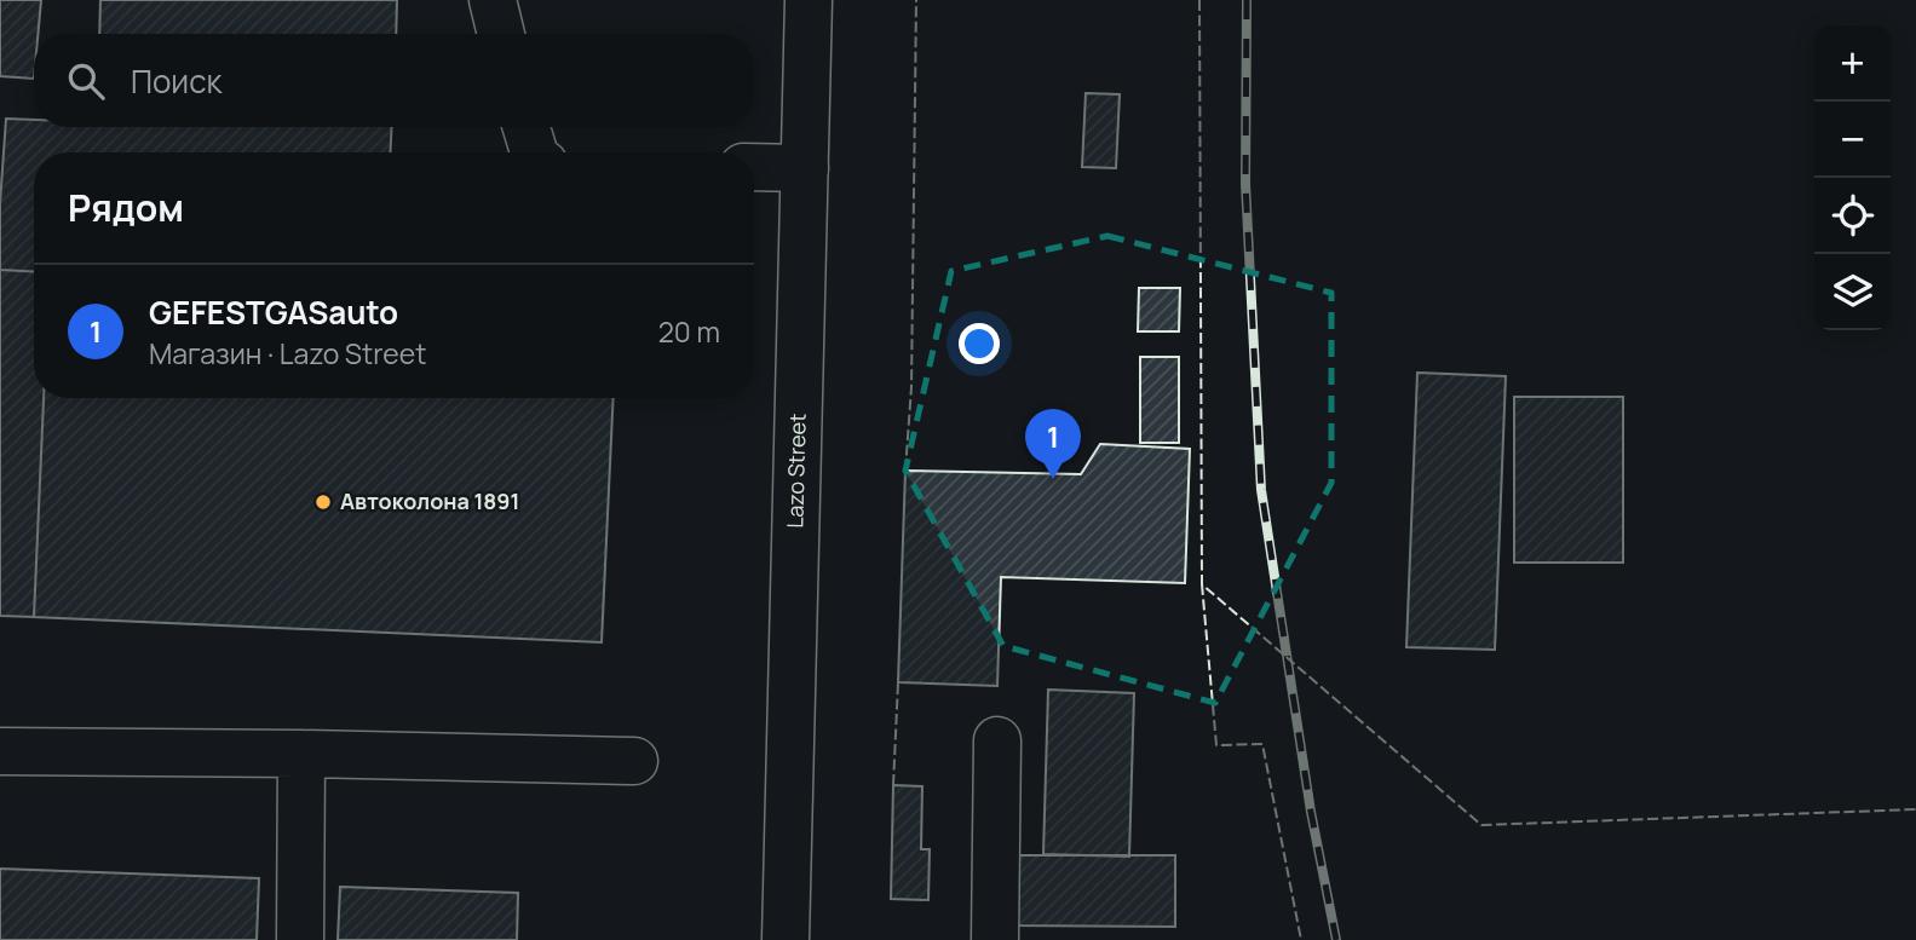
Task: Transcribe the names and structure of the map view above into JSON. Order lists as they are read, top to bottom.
{
  "streets": {
    "main road": ["Lazo Street"]
  },
  "places": ["Автоколона 1891"],
  "page": {
    "map_buttons": ["+", "−"],
    "search": "Поиск",
    "heading": "Рядом",
    "list": [
      {
        "mark": "1",
        "name": "GEFESTGASauto",
        "note": "Магазин · Lazo Street",
        "value": "20 m"
      }
    ],
    "pins": "1"
  }
}
